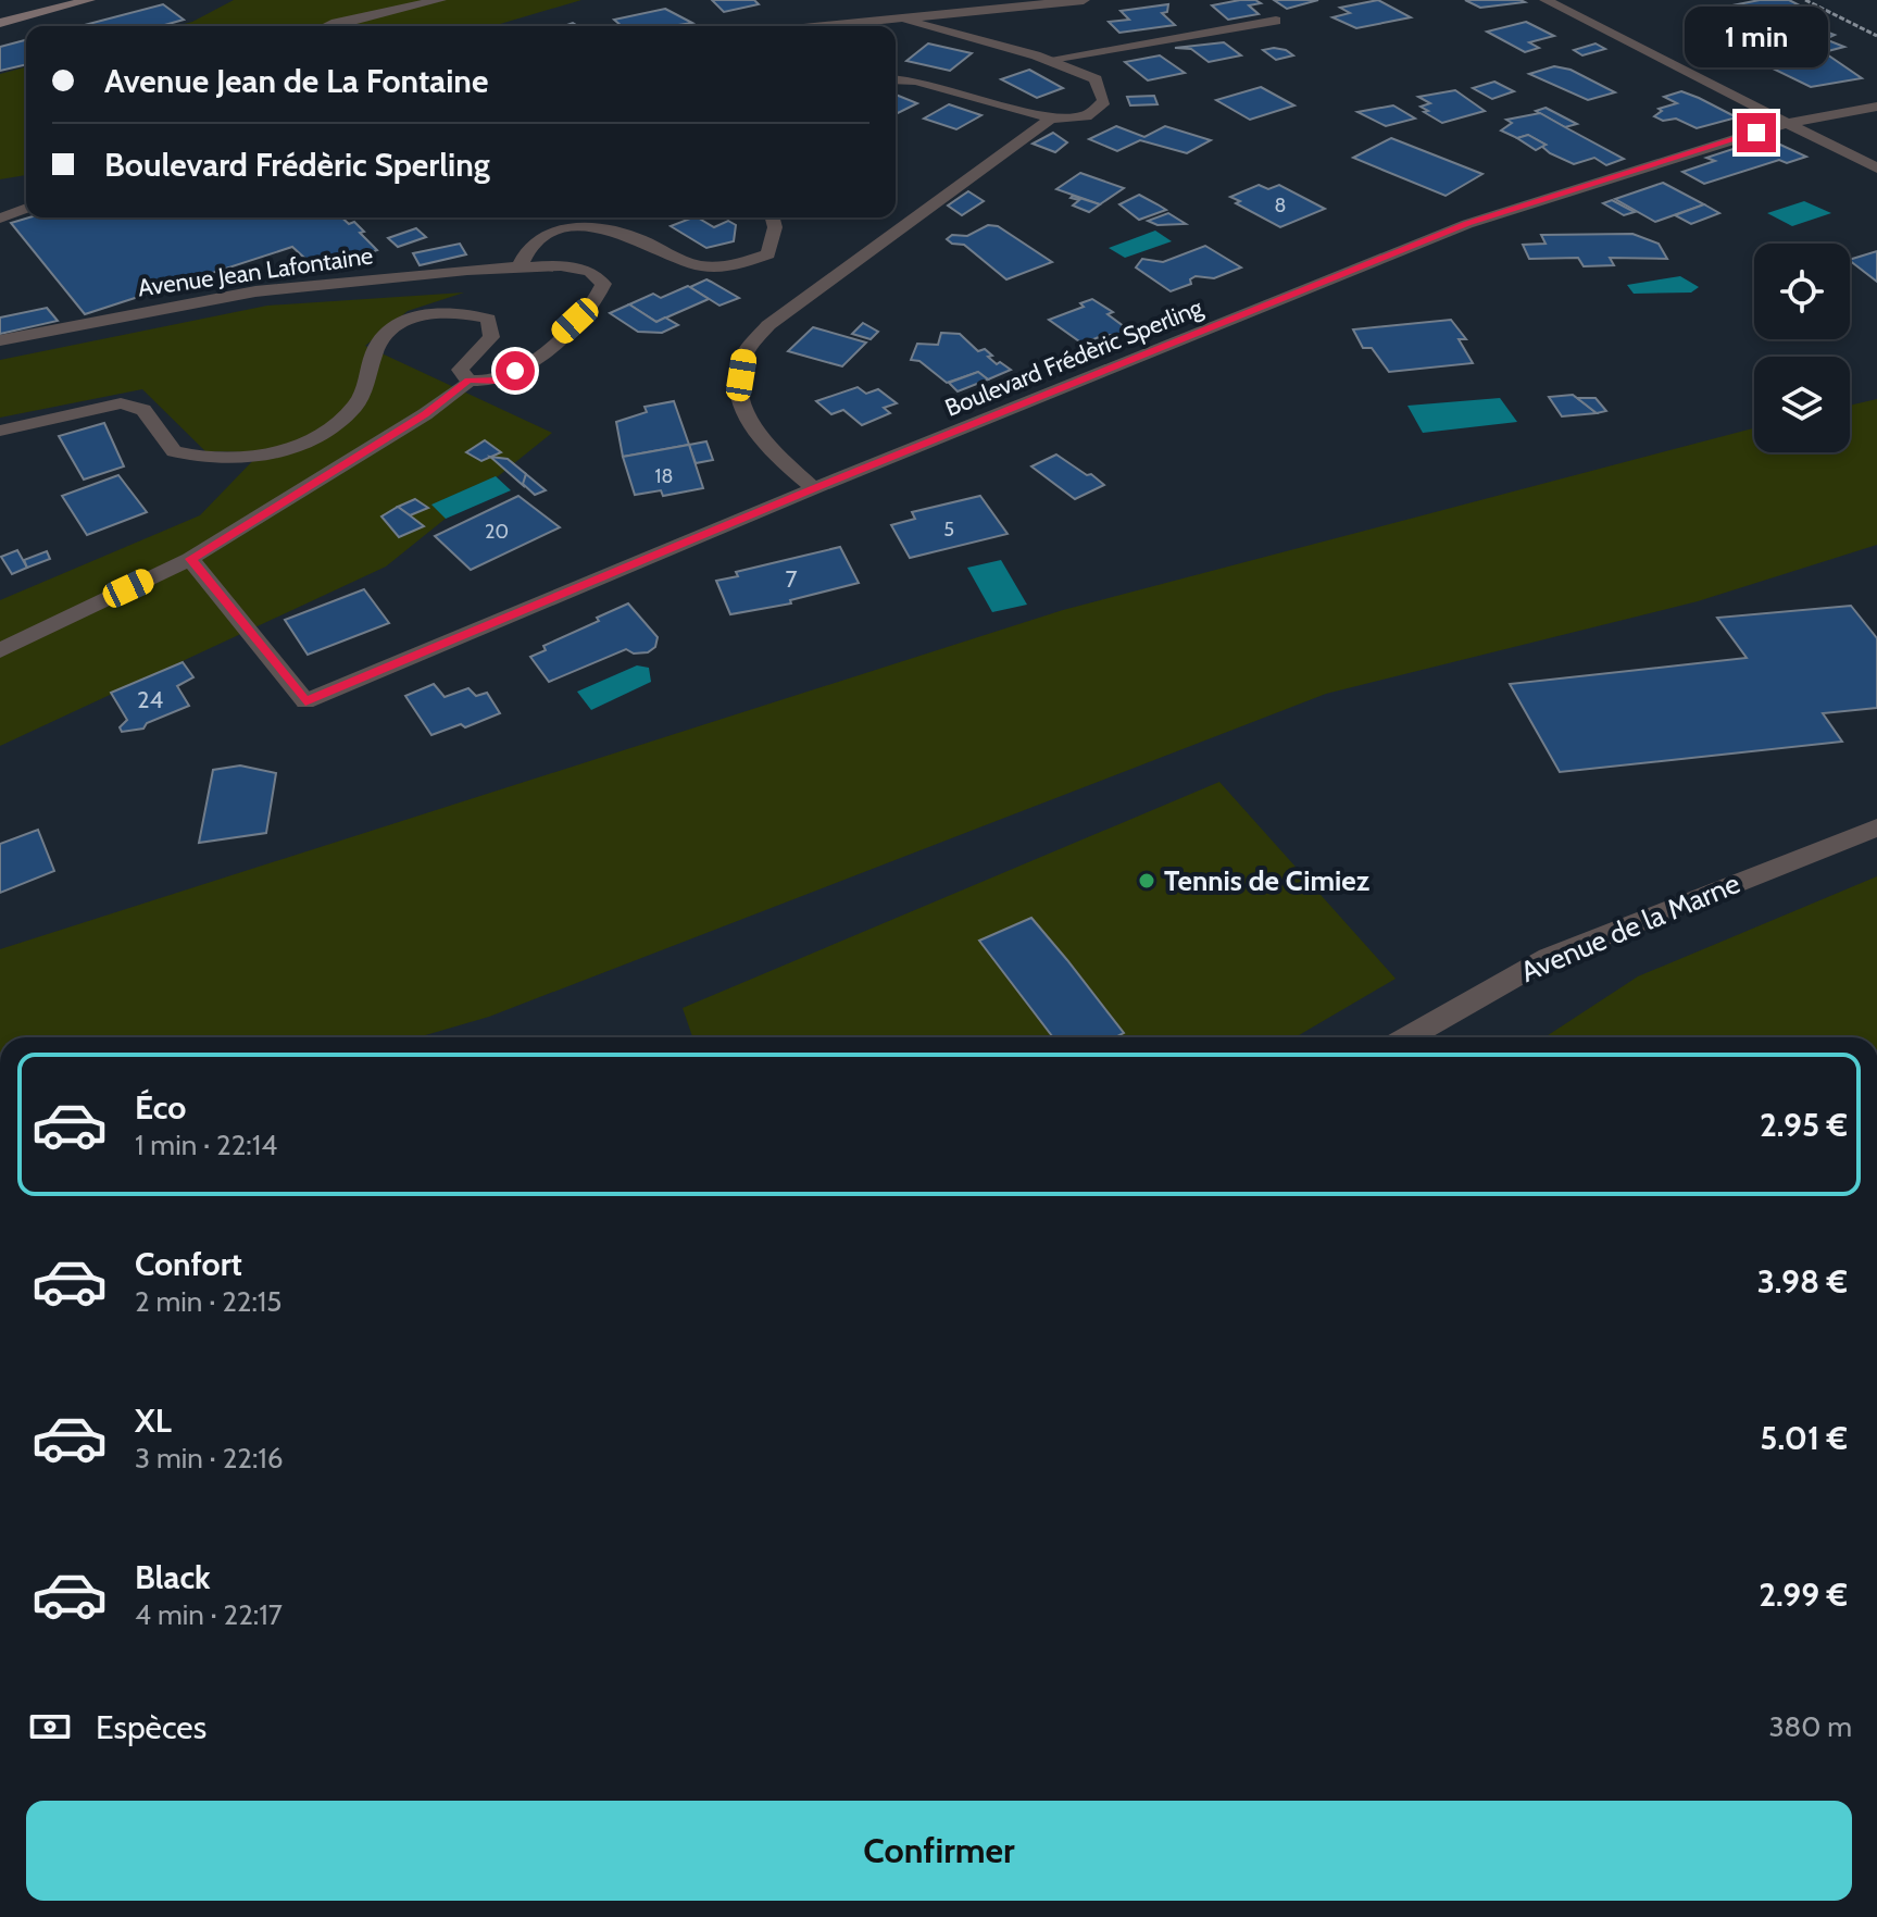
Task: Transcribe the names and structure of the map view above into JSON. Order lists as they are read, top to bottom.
{
  "streets": {
    "street": ["Avenue Jean Lafontaine", "Boulevard Frédèric Sperling", "Avenue de la Marne"]
  },
  "places": ["Tennis de Cimiez"],
  "house_numbers": [
    "8",
    "18",
    "5",
    "20",
    "7",
    "24"
  ],
  "page": {
    "bubble": "1 min",
    "banner": ["Avenue Jean de La Fontaine", "Boulevard Frédèric Sperling"],
    "list": [
      {
        "name": "Éco",
        "note": "1 min · 22:14",
        "value": "2.95 €"
      },
      {
        "name": "Confort",
        "note": "2 min · 22:15",
        "value": "3.98 €"
      },
      {
        "name": "XL",
        "note": "3 min · 22:16",
        "value": "5.01 €"
      },
      {
        "name": "Black",
        "note": "4 min · 22:17",
        "value": "2.99 €"
      }
    ],
    "pay": ["Espèces", "380 m"],
    "buttons": "Confirmer"
  }
}
